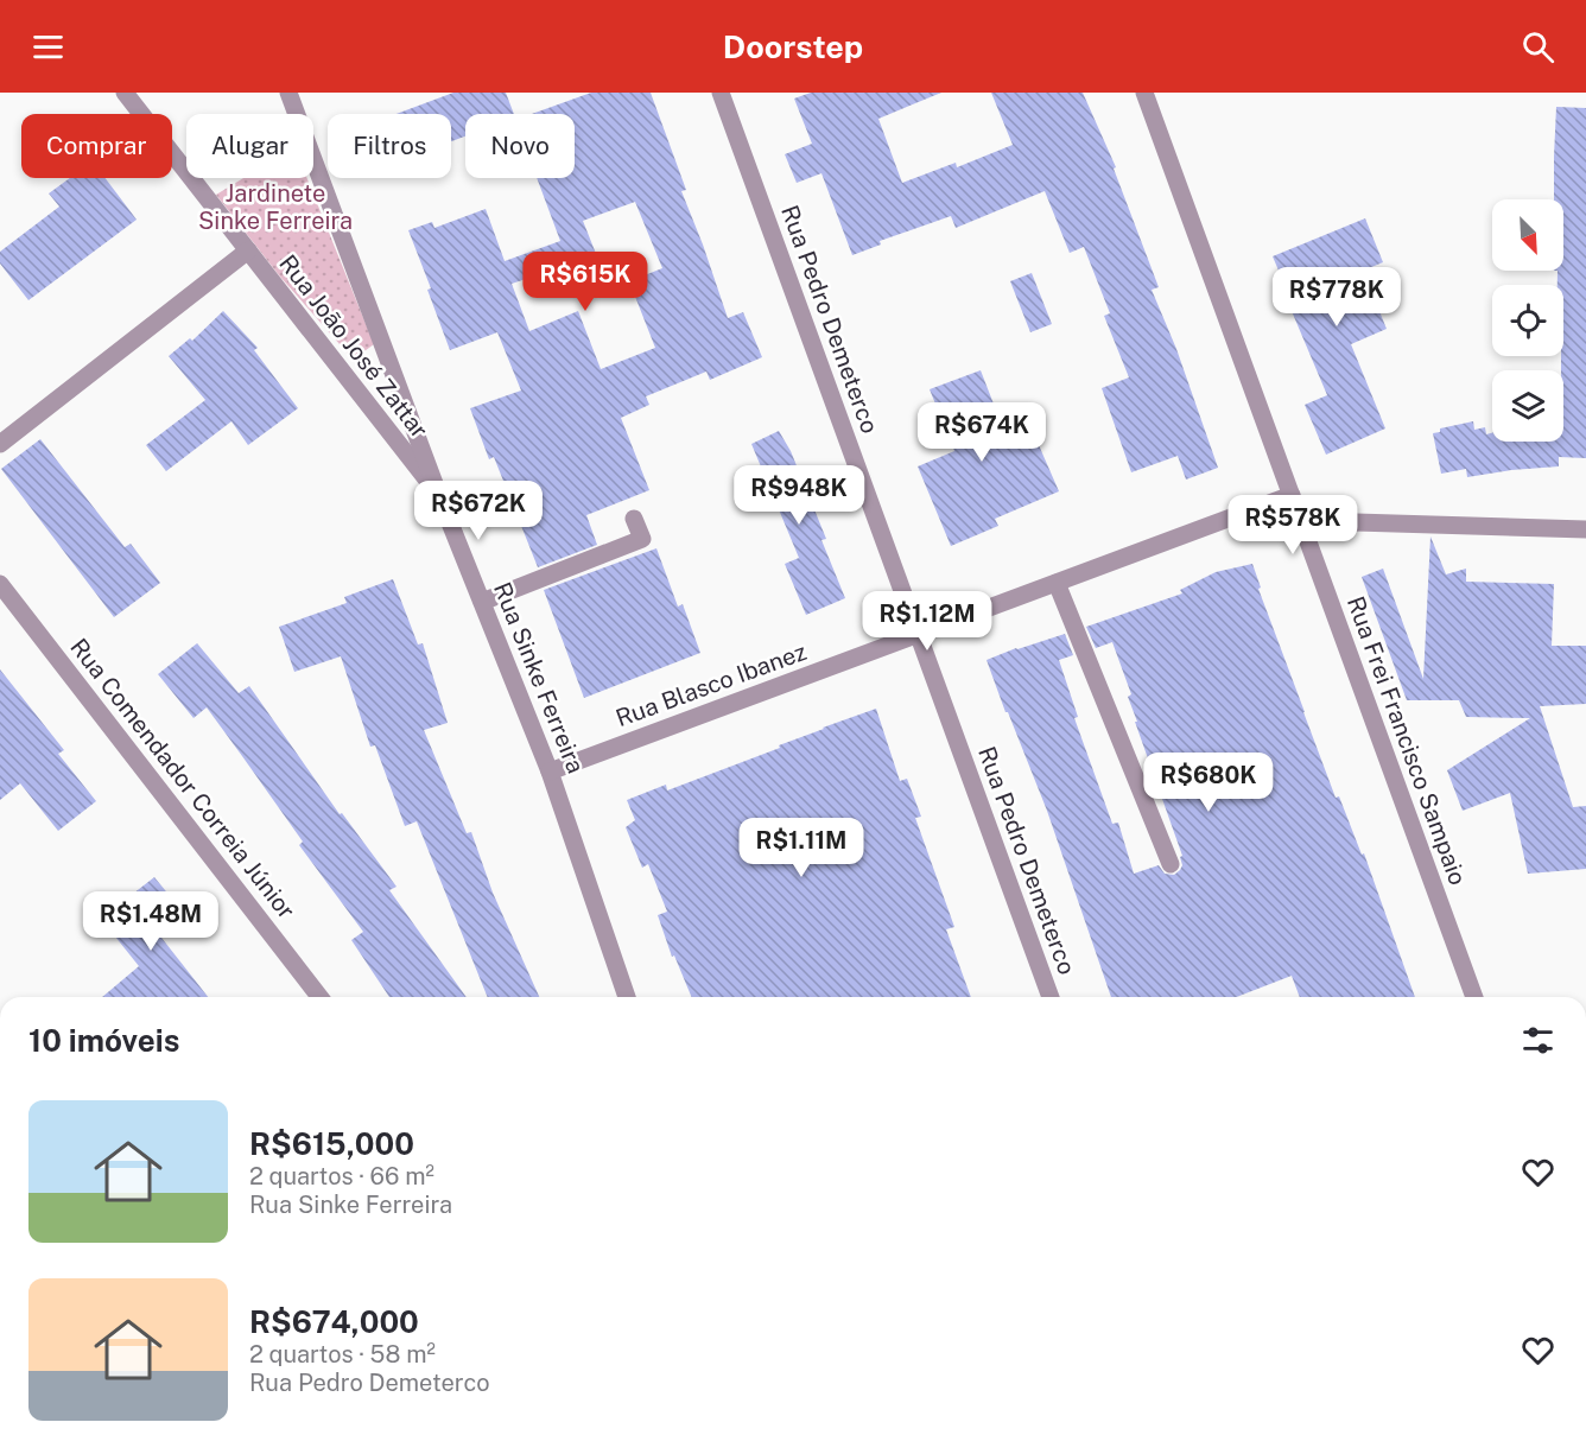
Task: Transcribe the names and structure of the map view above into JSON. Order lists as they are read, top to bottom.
{
  "streets": {
    "street": [
      "Rua Pedro Demeterco",
      "Rua João José Zattar",
      "Rua Sinke Ferreira",
      "Rua Blasco Ibanez",
      "Rua Frei Francisco Sampaio",
      "Rua Comendador Correia Júnior"
    ]
  },
  "crossings": [
    ["Rua Pedro Demeterco", "Rua Blasco Ibanez"],
    ["Rua João José Zattar", "Rua Sinke Ferreira"],
    ["Rua Sinke Ferreira", "Rua Blasco Ibanez"],
    ["Rua Blasco Ibanez", "Rua Frei Francisco Sampaio"]
  ],
  "parks": ["Jardinete Sinke Ferreira"],
  "north": "bottom right",
  "page": {
    "header": "Doorstep",
    "chip": [
      "Comprar",
      "Alugar",
      "Filtros",
      "Novo"
    ],
    "price": [
      "R$615K",
      "R$778K",
      "R$674K",
      "R$948K",
      "R$672K",
      "R$578K",
      "R$1.12M",
      "R$680K",
      "R$1.11M",
      "R$1.48M"
    ],
    "heading": "10 imóveis",
    "list": [
      {
        "name": "R$615,000",
        "note": "2 quartos · 66 m² · Rua Sinke Ferreira"
      },
      {
        "name": "R$674,000",
        "note": "2 quartos · 58 m² · Rua Pedro Demeterco"
      }
    ]
  }
}
